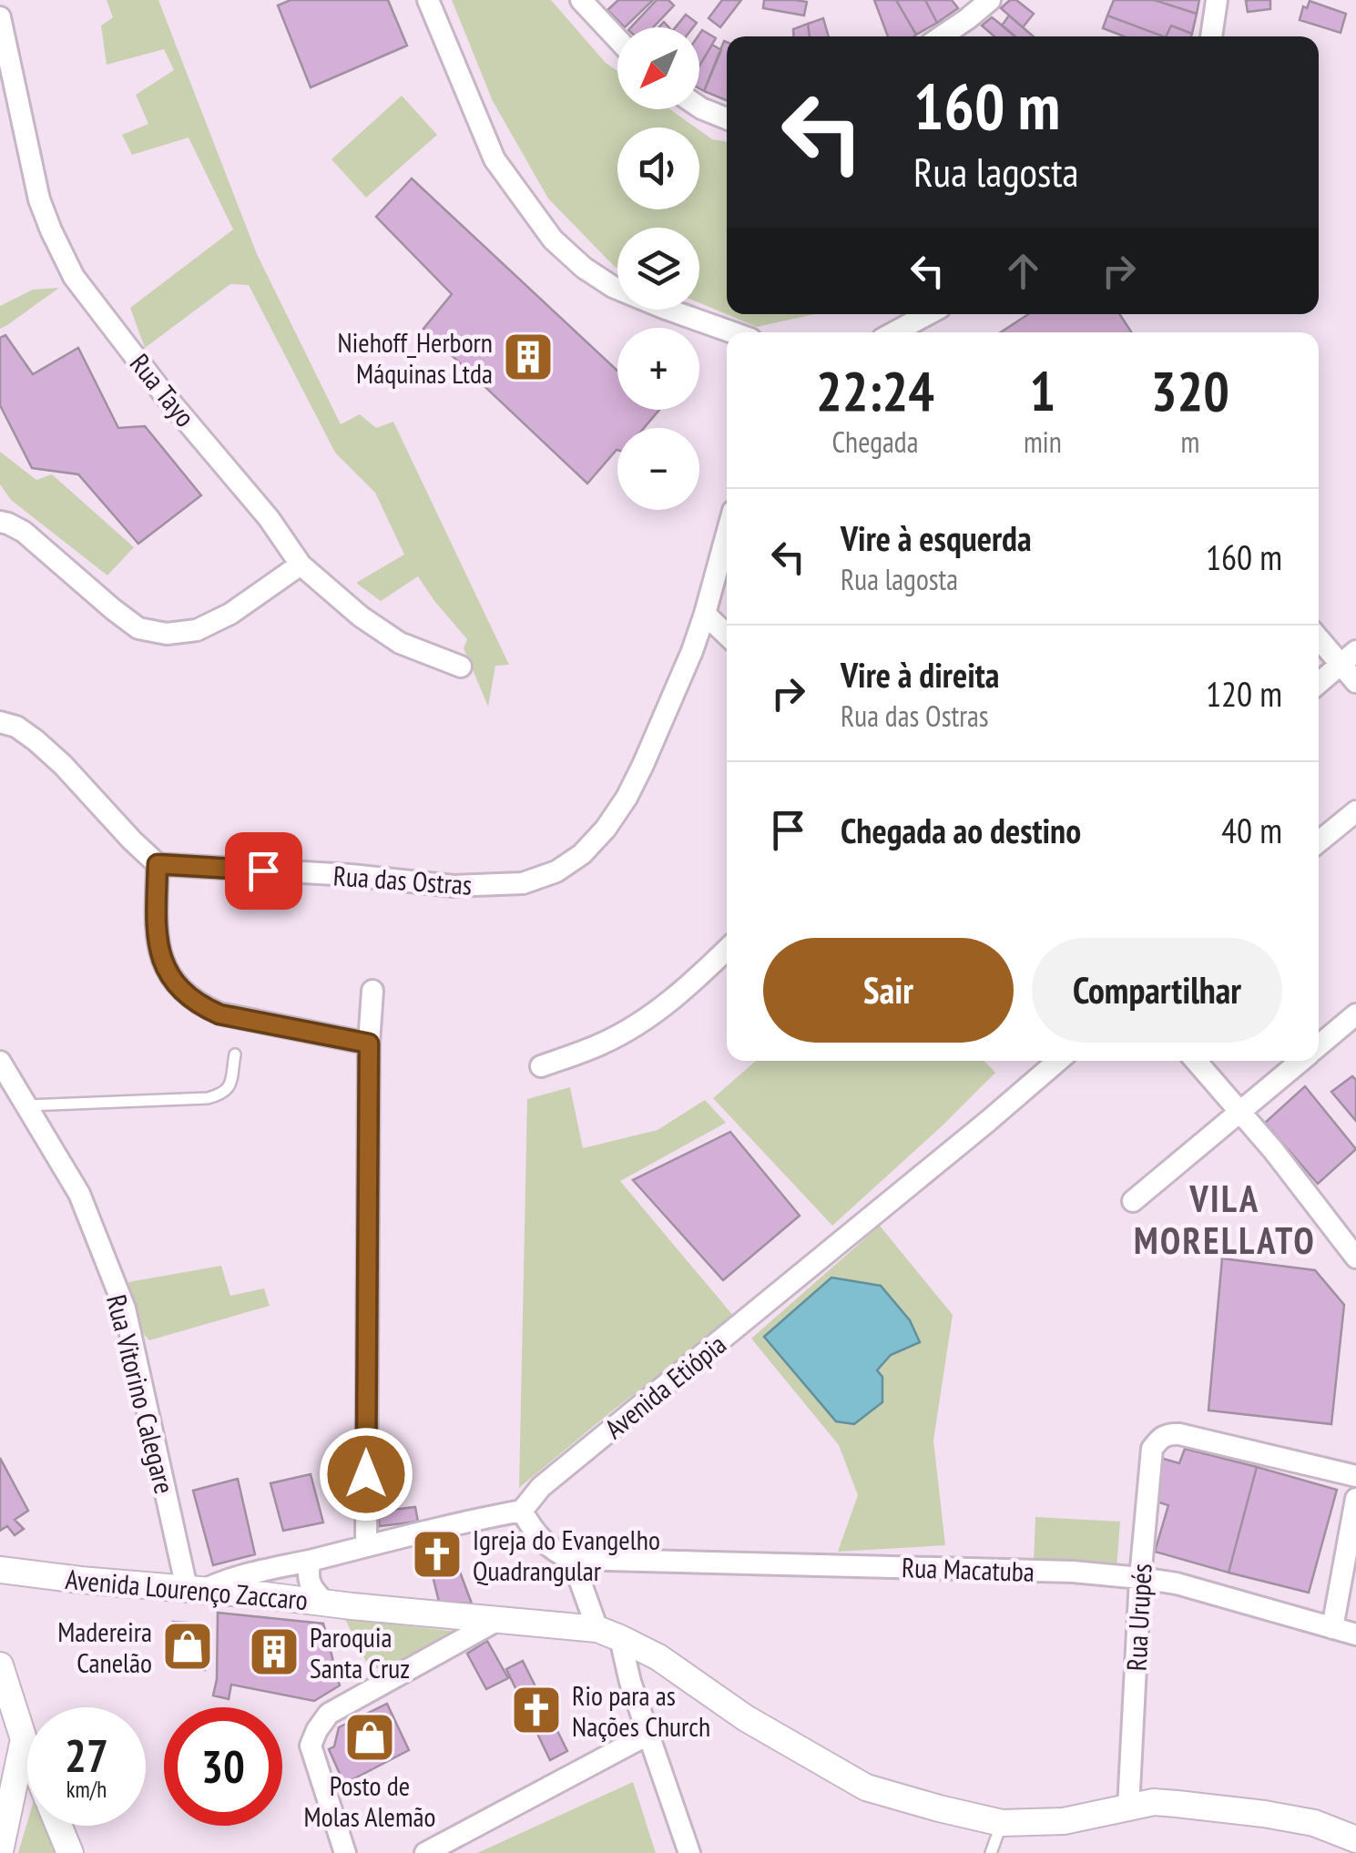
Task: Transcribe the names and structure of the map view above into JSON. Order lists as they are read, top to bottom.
{
  "streets": {
    "street": [
      "Rua Tayo",
      "Rua das Ostras",
      "Avenida Etiópia",
      "Rua Vitorino Calegare",
      "Rua Macatuba",
      "Avenida Lourenço Zaccaro",
      "Rua Urupés"
    ]
  },
  "crossings": [
    ["Rua Vitorino Calegare", "Avenida Lourenço Zaccaro"],
    ["Rua Macatuba", "Rua Urupés"],
    ["Avenida Lourenço Zaccaro", "Rua Urupés"]
  ],
  "districts": ["VILA MORELLATO"],
  "places": {
    "building": ["Niehoff_Herborn Máquinas Ltda", "Paroquia Santa Cruz"],
    "church": ["Igreja do Evangelho Quadrangular", "Rio para as Nações Church"],
    "shop": ["Madereira Canelão", "Posto de Molas Alemão"]
  },
  "north": "bottom left",
  "page": {
    "map_buttons": ["+", "−"],
    "turn": ["160 m", "Rua lagosta"],
    "eta": [
      "22:24",
      "Chegada",
      "1",
      "min",
      "320",
      "m"
    ],
    "list": [
      {
        "name": "Vire à esquerda",
        "note": "Rua lagosta",
        "value": "160 m"
      },
      {
        "name": "Vire à direita",
        "note": "Rua das Ostras",
        "value": "120 m"
      },
      {
        "name": "Chegada ao destino",
        "value": "40 m"
      }
    ],
    "buttons": ["Sair", "Compartilhar"],
    "speed": "27 km/h",
    "limit": "30"
  }
}
